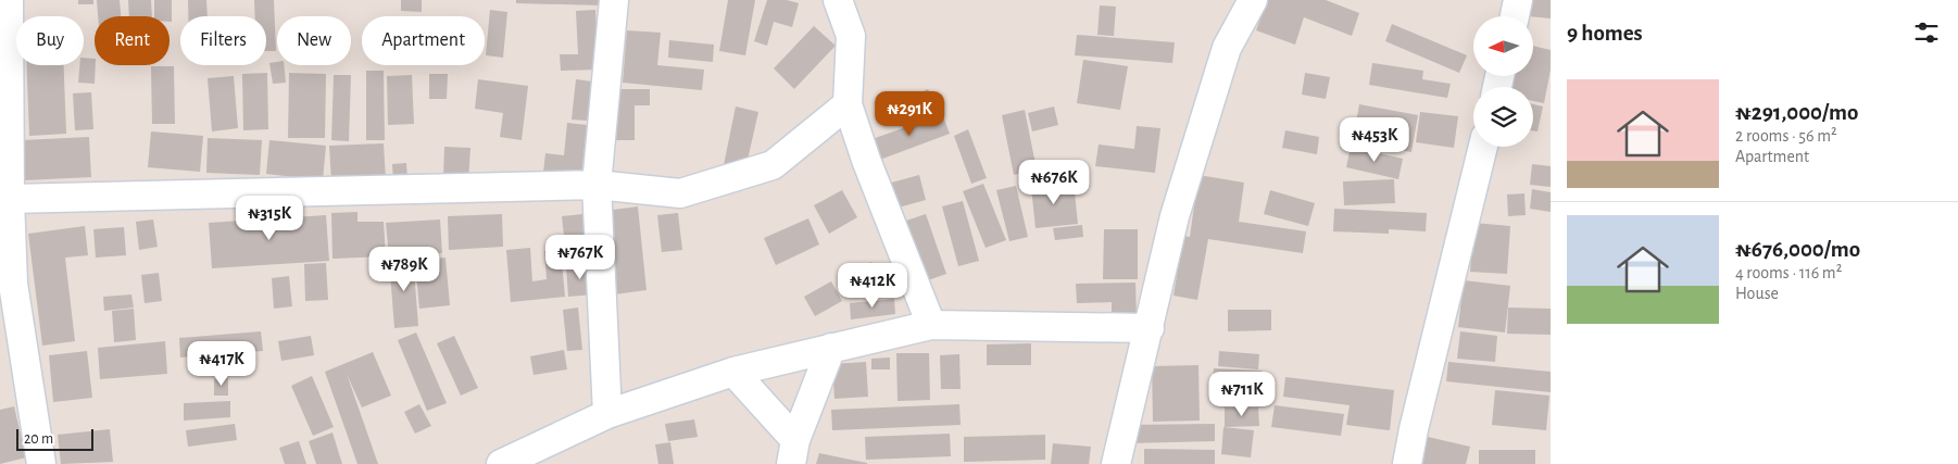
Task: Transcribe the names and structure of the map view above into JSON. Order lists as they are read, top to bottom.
{
  "scale_bar": "20 m",
  "north": "left",
  "page": {
    "heading": "9 homes",
    "chip": [
      "Buy",
      "Rent",
      "Filters",
      "New",
      "Apartment"
    ],
    "list": [
      {
        "name": "₦291,000/mo",
        "note": "2 rooms · 56 m² · Apartment"
      },
      {
        "name": "₦676,000/mo",
        "note": "4 rooms · 116 m² · House"
      }
    ],
    "price": [
      "₦291K",
      "₦453K",
      "₦676K",
      "₦315K",
      "₦767K",
      "₦789K",
      "₦412K",
      "₦417K",
      "₦711K"
    ],
    "scale": "20 m"
  }
}
